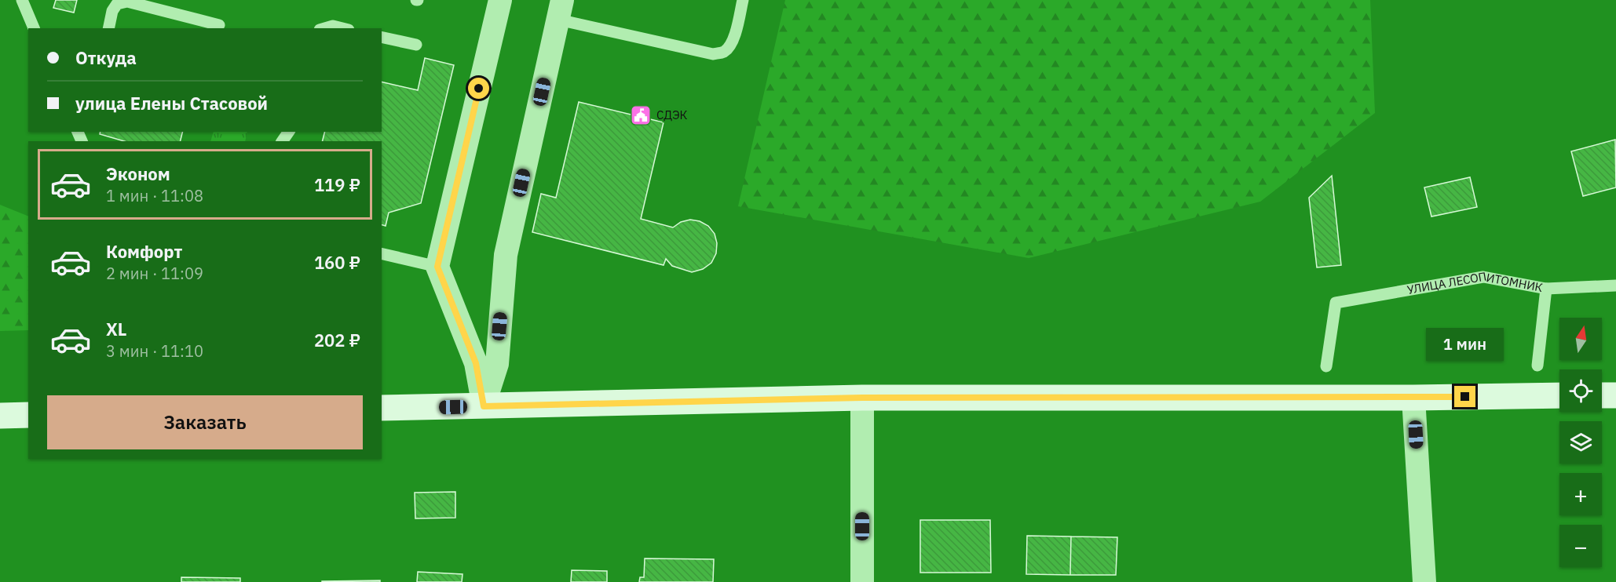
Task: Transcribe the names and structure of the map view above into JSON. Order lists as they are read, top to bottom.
{
  "streets": {
    "lane": ["УЛИЦА ЛЕСОПИТОМНИК"]
  },
  "places": {
    "public building": ["СДЭК"]
  },
  "north": "top",
  "page": {
    "banner": ["Откуда", "улица Елены Стасовой"],
    "list": [
      {
        "name": "Эконом",
        "note": "1 мин · 11:08",
        "value": "119 ₽"
      },
      {
        "name": "Комфорт",
        "note": "2 мин · 11:09",
        "value": "160 ₽"
      },
      {
        "name": "XL",
        "note": "3 мин · 11:10",
        "value": "202 ₽"
      }
    ],
    "map_buttons": ["+", "−"],
    "bubble": "1 мин",
    "buttons": "Заказать"
  }
}
